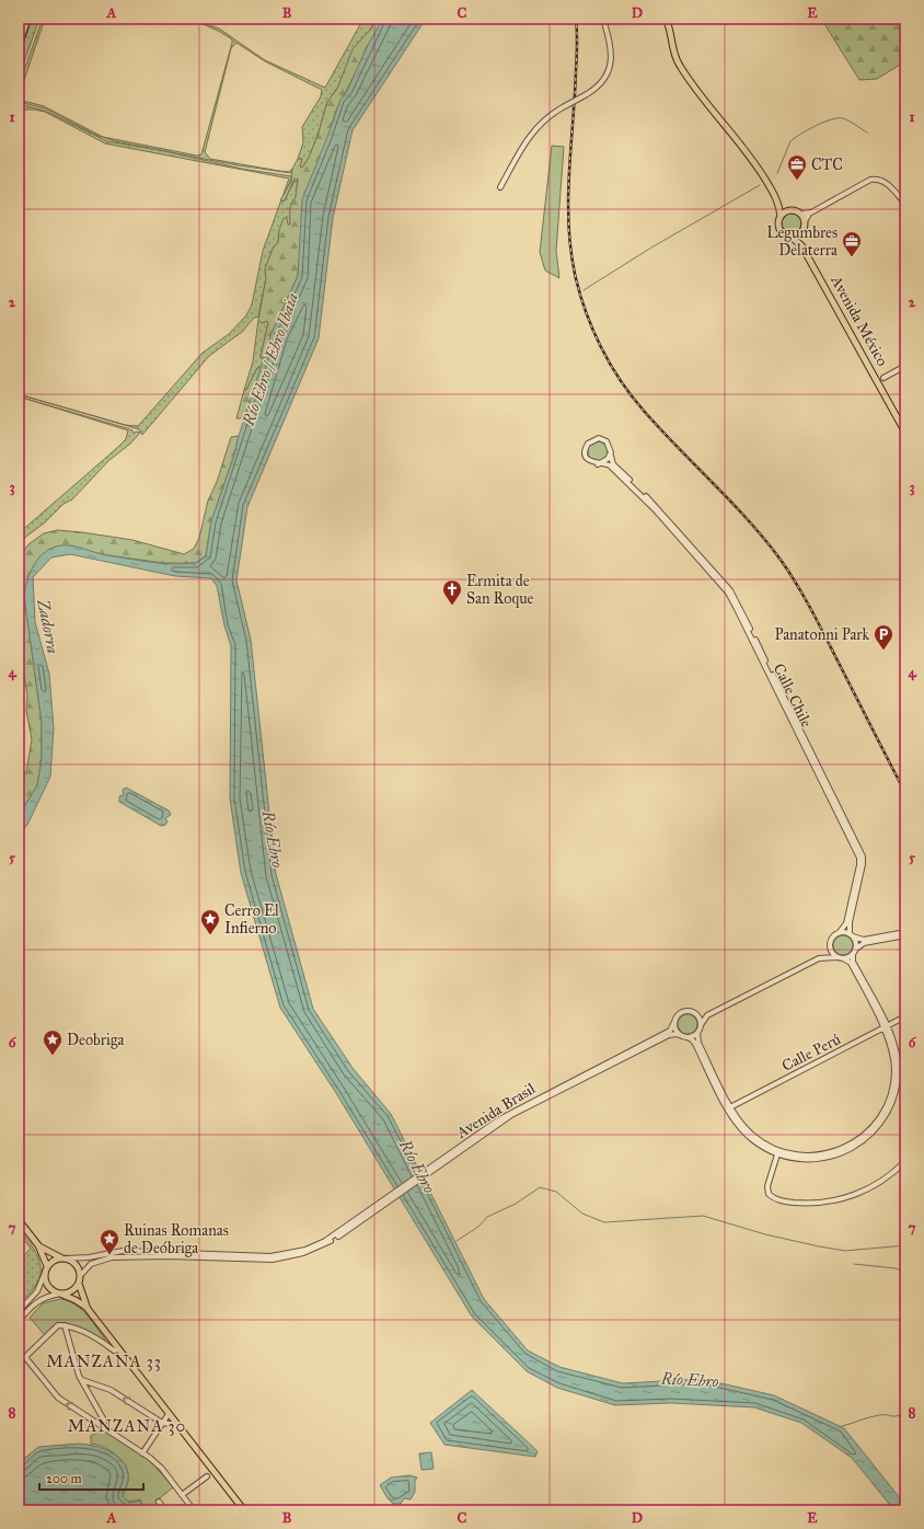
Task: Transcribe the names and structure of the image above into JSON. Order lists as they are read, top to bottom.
{
  "streets": {
    "main road": ["Avenida México"],
    "street": ["Calle Chile", "Calle Perú", "Avenida Brasil"]
  },
  "districts": ["MANZANA 33", "MANZANA 30"],
  "water": ["Río Ebro / Ebro Ibaia", "Zadorra", "Río Ebro"],
  "places": {
    "office": ["CTC", "Legumbres Delaterra"],
    "church": ["Ermita de San Roque"],
    "parking": ["Panatonni Park"],
    "place": ["Cerro El Infierno", "Deobriga", "Ruinas Romanas de Deóbriga"]
  },
  "scale_bar": "200 m",
  "grid": {
    "columns": [
      "A",
      "B",
      "C",
      "D",
      "E"
    ],
    "rows": [
      "1",
      "2",
      "3",
      "4",
      "5",
      "6",
      "7",
      "8"
    ]
  }
}
